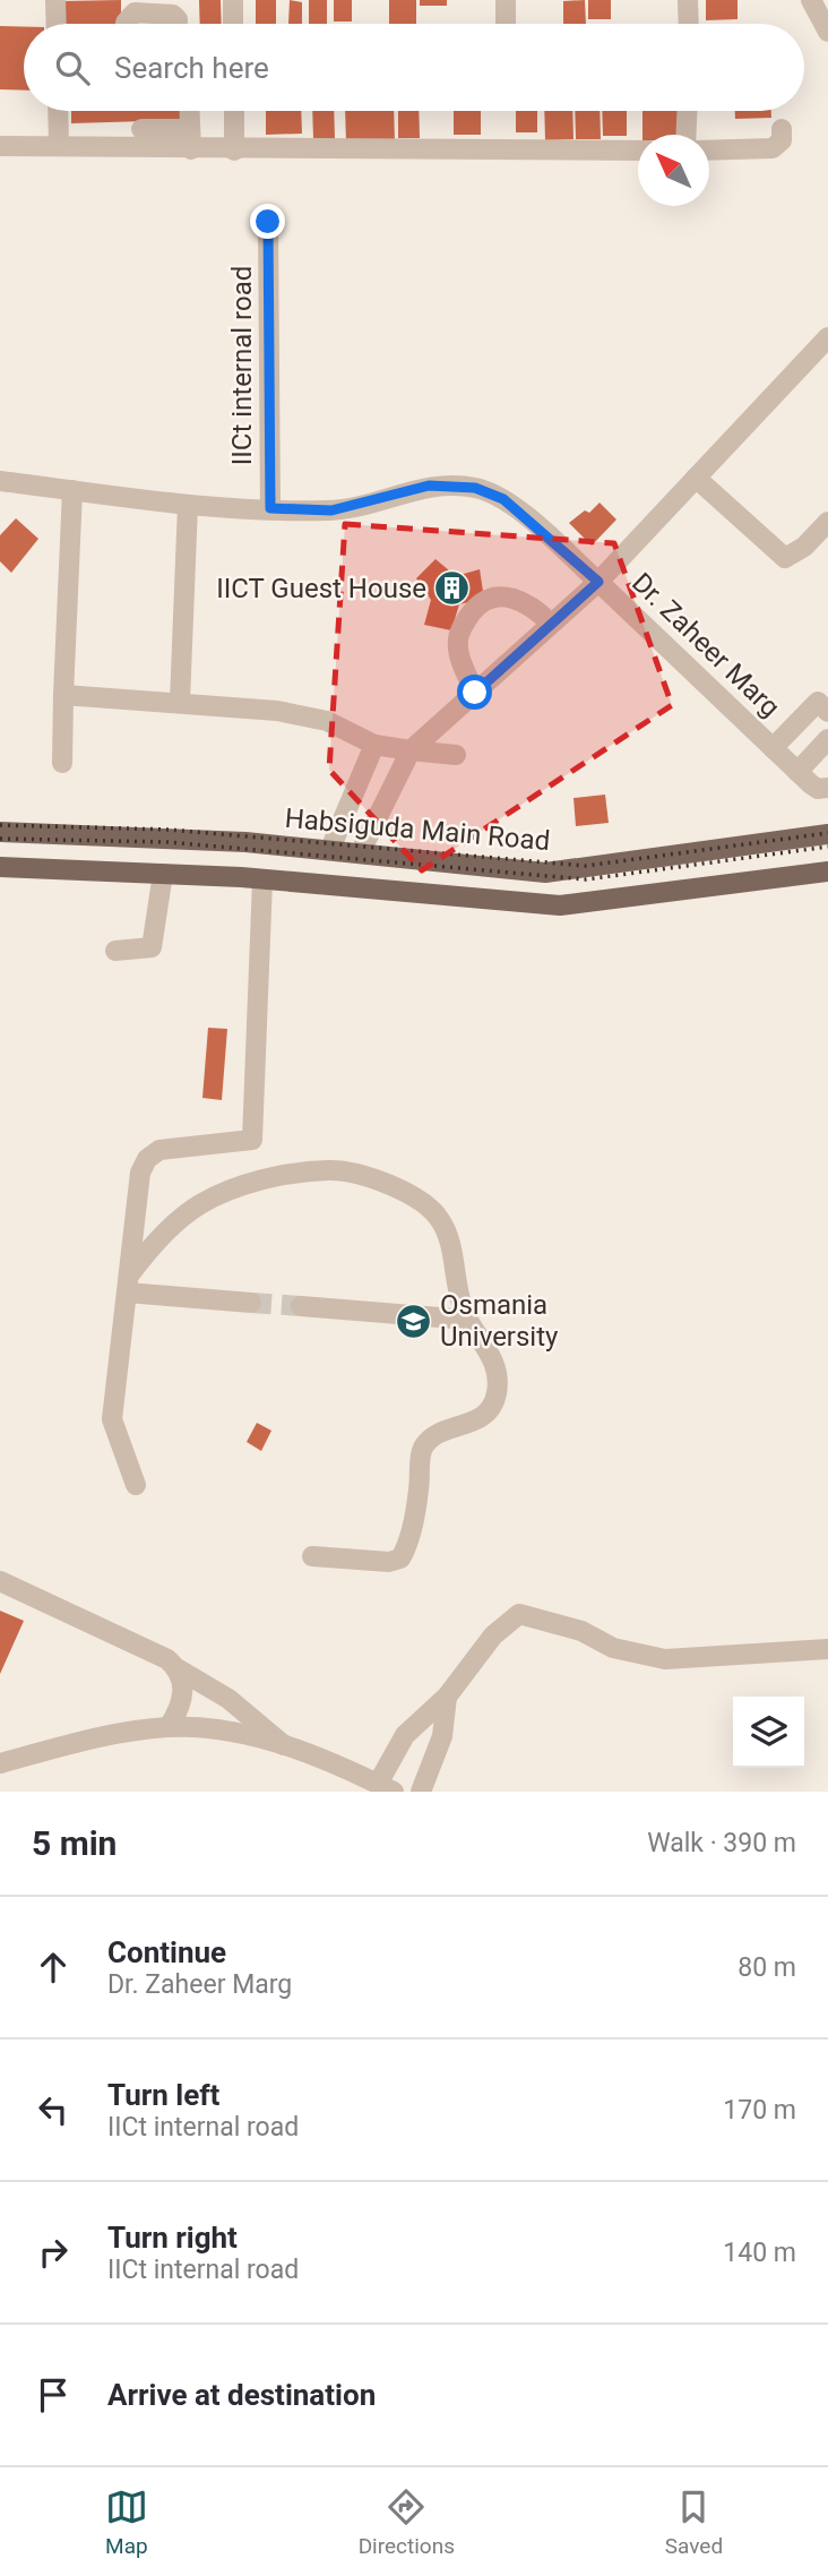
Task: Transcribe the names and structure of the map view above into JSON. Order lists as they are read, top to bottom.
{
  "streets": {
    "main road": ["Habsiguda Main Road"],
    "street": ["IICt internal road", "Dr. Zaheer Marg"]
  },
  "crossings": [
    ["IICt internal road", "Dr. Zaheer Marg"]
  ],
  "places": {
    "building": ["IICT Guest House"],
    "school or university": ["Osmania University"]
  },
  "north": "top left",
  "page": {
    "search": "Search here",
    "heading": ["5 min", "Walk · 390 m"],
    "list": [
      ["Continue", "Dr. Zaheer Marg", "80 m"],
      ["Turn left", "IICt internal road", "170 m"],
      ["Turn right", "IICt internal road", "140 m"],
      "Arrive at destination"
    ],
    "nav": ["Map", "Directions", "Saved"]
  }
}
